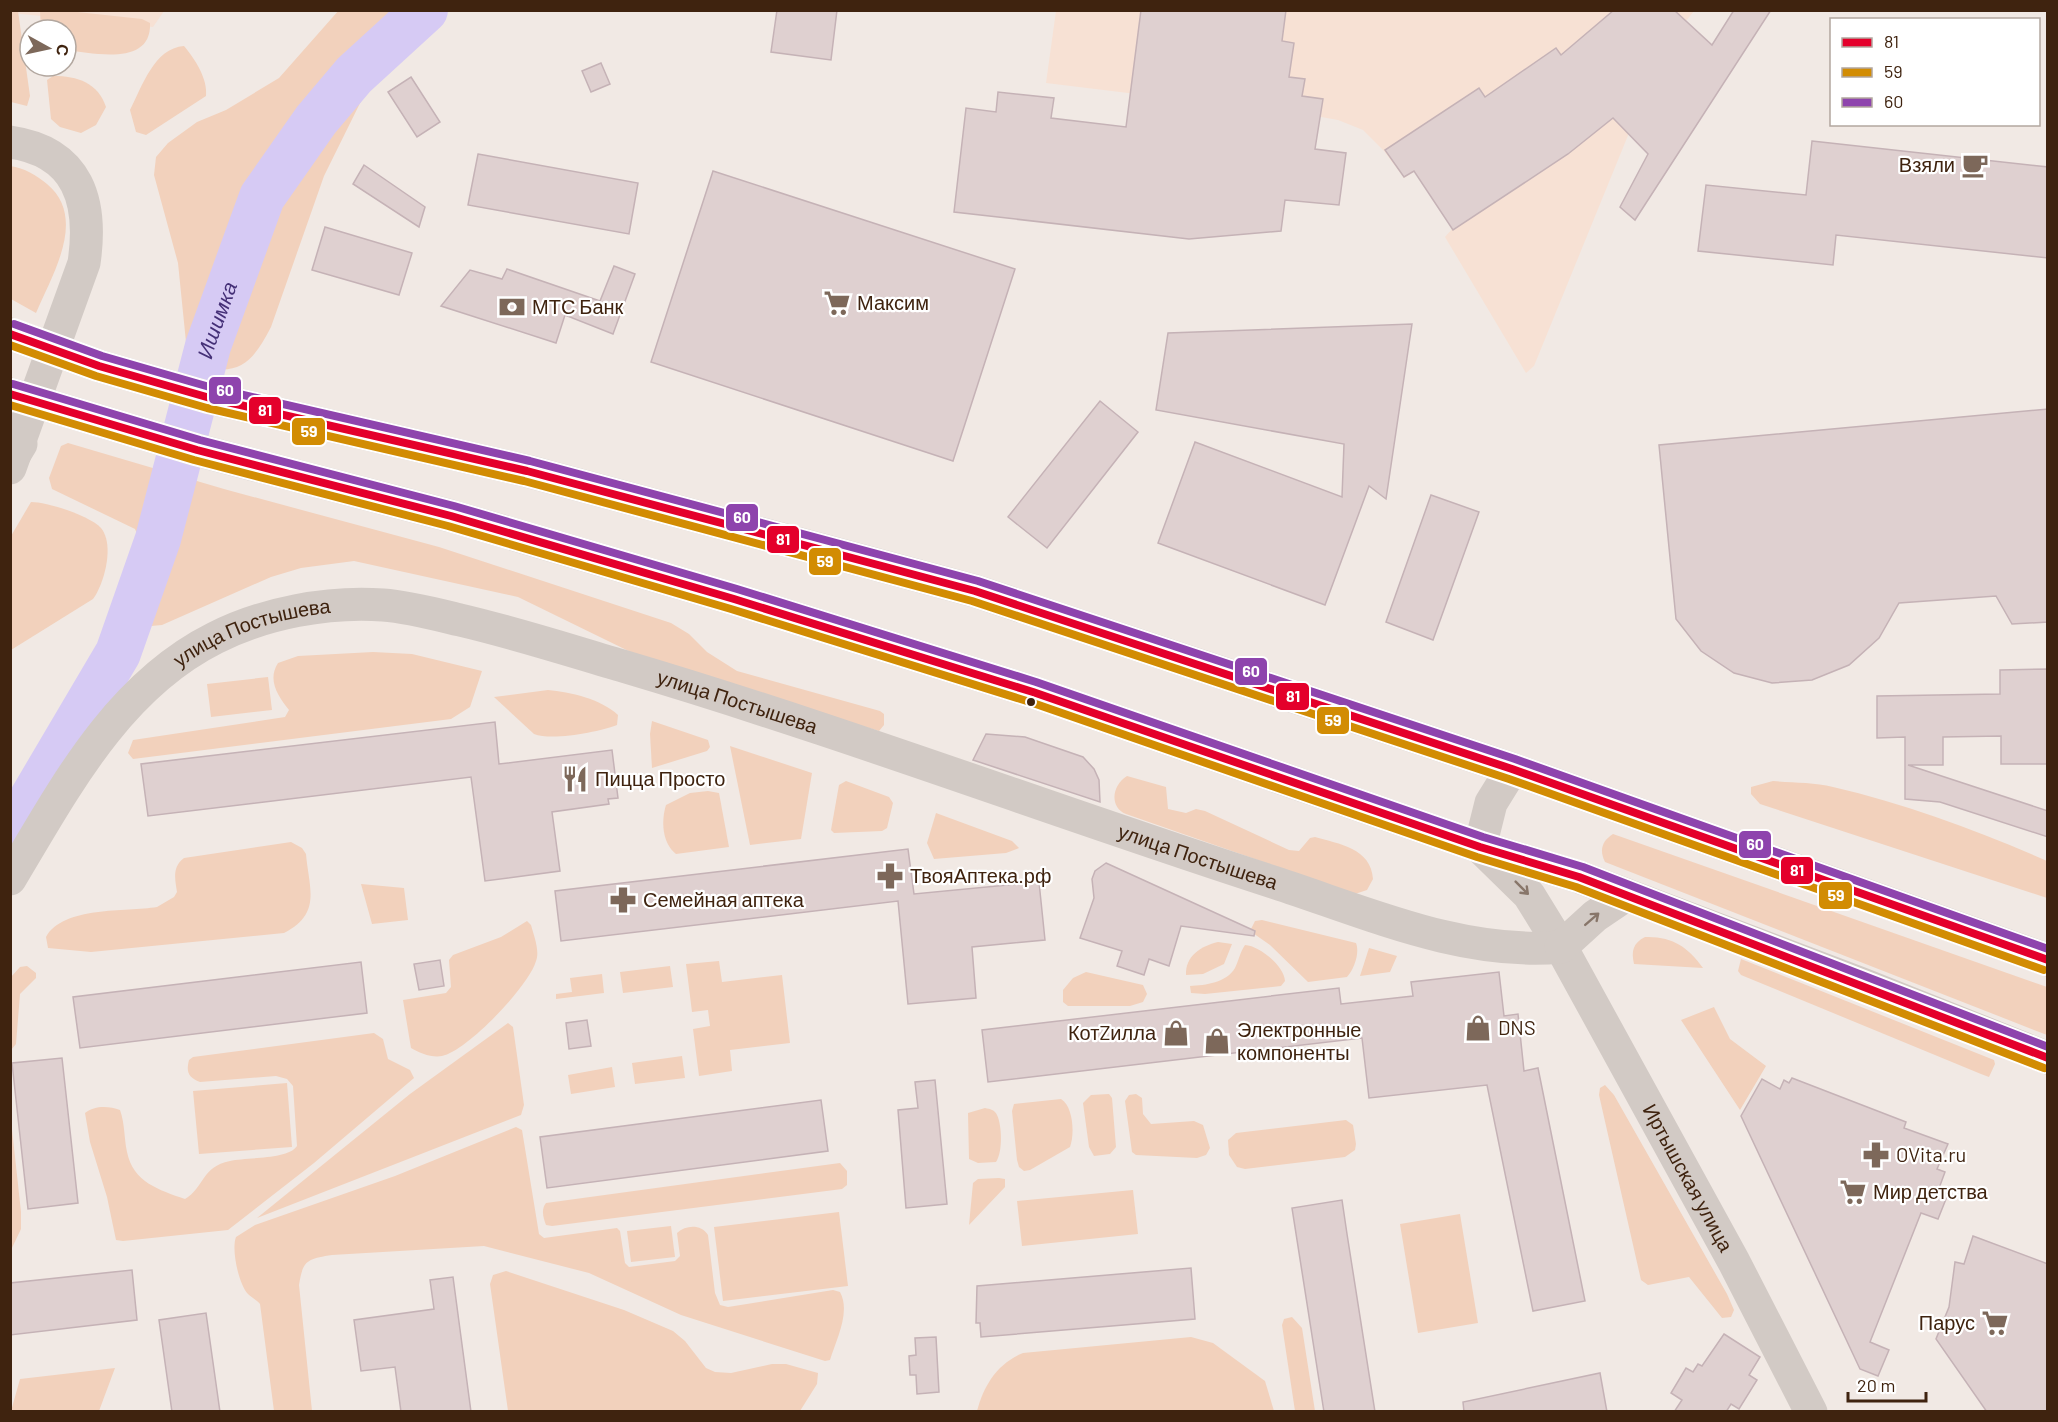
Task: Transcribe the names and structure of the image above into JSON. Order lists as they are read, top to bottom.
{
  "streets": {
    "main road": ["улица Постышева", "Иртышская улица"]
  },
  "crossings": [
    ["улица Постышева", "Иртышская улица"]
  ],
  "water": ["Ишимка"],
  "places": {
    "cafe": ["Взяли"],
    "supermarket": ["Максим", "Мир детства", "Парус"],
    "bank": ["МТС Банк"],
    "restaurant": ["Пицца Просто"],
    "pharmacy": ["ТвояАптека.рф", "Семейная аптека", "OVita.ru"],
    "shop": ["DNS", "КотZилла", "Электронные компоненты"]
  },
  "lines": ["transit line 60", "transit line 81", "transit line 59"],
  "legend": ["81", "59", "60"],
  "scale_bar": "20 m",
  "north": "right"
}
